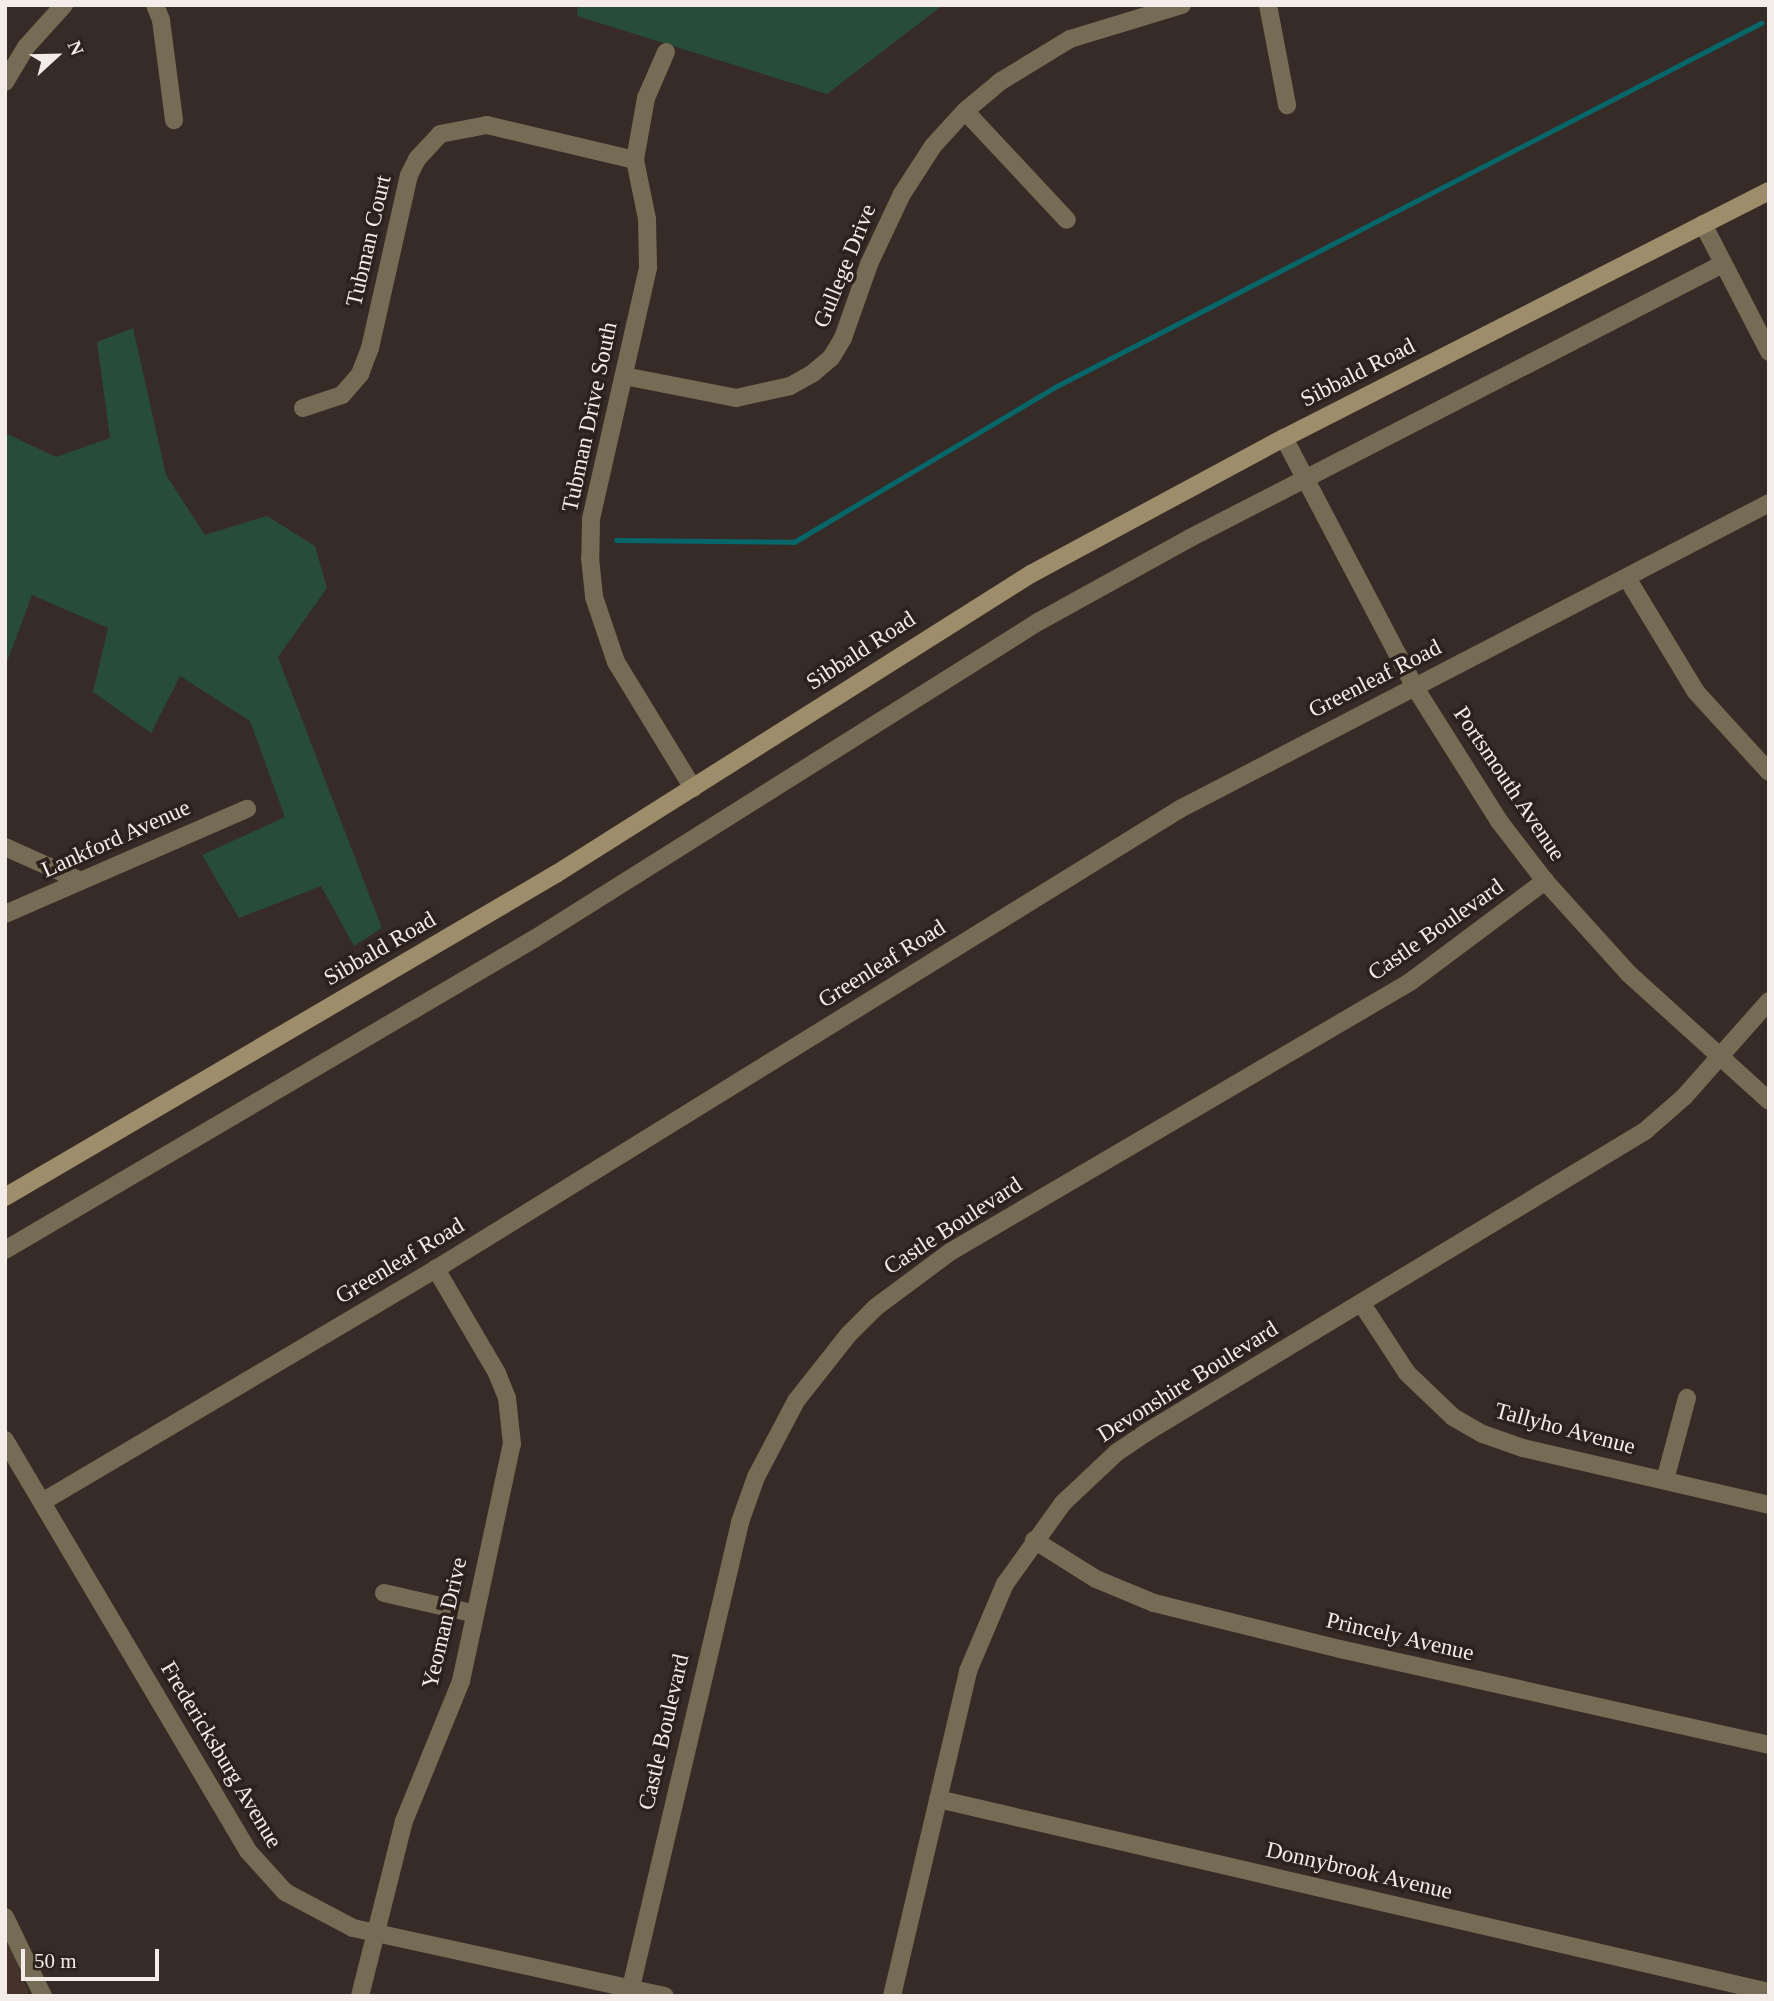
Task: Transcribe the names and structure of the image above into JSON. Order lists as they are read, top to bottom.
{
  "streets": {
    "street": [
      "Tubman Court",
      "Gullege Drive",
      "Sibbald Road",
      "Tubman Drive South",
      "Greenleaf Road",
      "Portsmouth Avenue",
      "Lankford Avenue",
      "Castle Boulevard",
      "Devonshire Boulevard",
      "Tallyho Avenue",
      "Yeoman Drive",
      "Princely Avenue",
      "Fredericksburg Avenue",
      "Donnybrook Avenue"
    ]
  },
  "crossings": [
    ["Tubman Court", "Tubman Drive South"],
    ["Gullege Drive", "Tubman Drive South"],
    ["Sibbald Road", "Tubman Drive South"],
    ["Sibbald Road", "Portsmouth Avenue"],
    ["Greenleaf Road", "Portsmouth Avenue"],
    ["Greenleaf Road", "Yeoman Drive"],
    ["Greenleaf Road", "Fredericksburg Avenue"],
    ["Portsmouth Avenue", "Castle Boulevard"],
    ["Portsmouth Avenue", "Devonshire Boulevard"],
    ["Castle Boulevard", "Fredericksburg Avenue"],
    ["Devonshire Boulevard", "Tallyho Avenue"],
    ["Devonshire Boulevard", "Princely Avenue"],
    ["Devonshire Boulevard", "Donnybrook Avenue"],
    ["Yeoman Drive", "Fredericksburg Avenue"]
  ],
  "scale_bar": "50 m",
  "north": "right"
}
